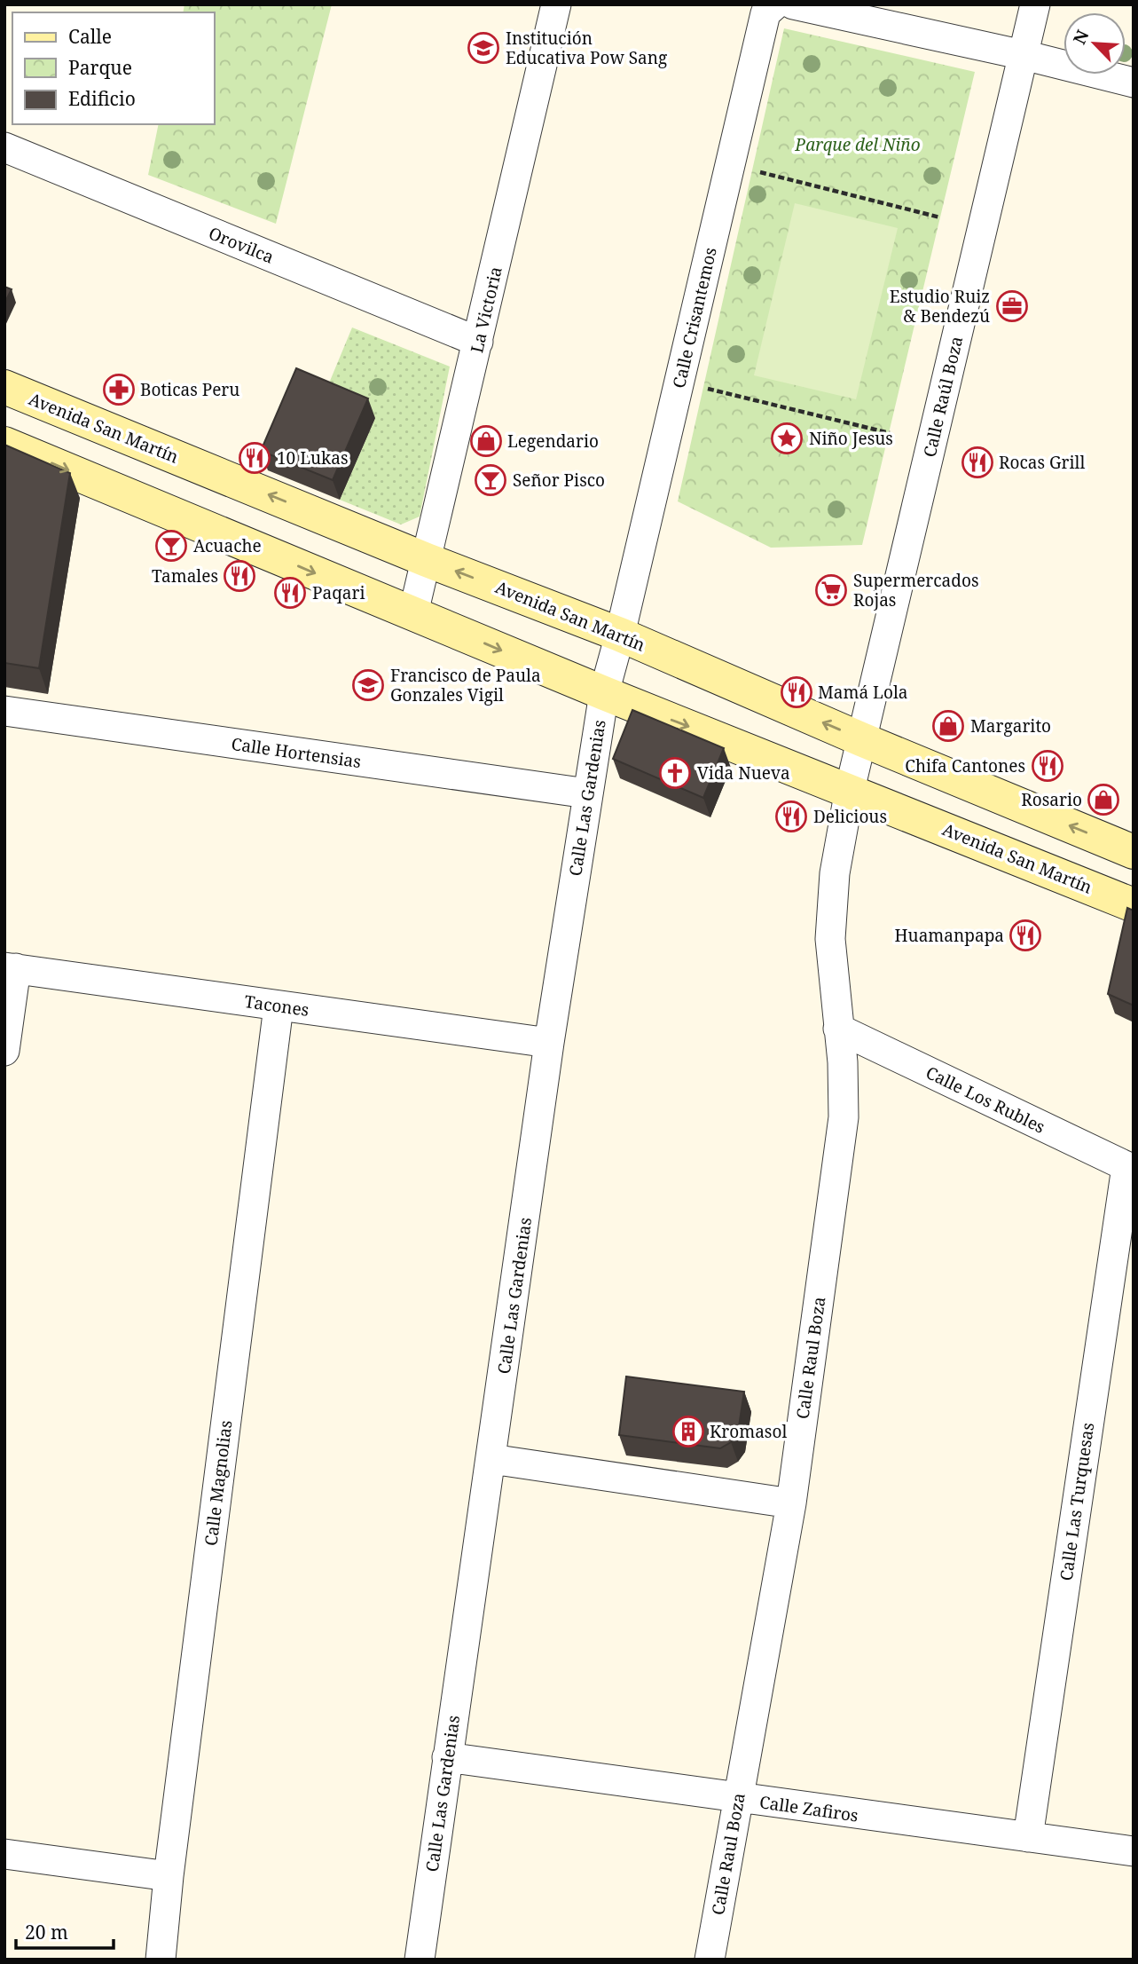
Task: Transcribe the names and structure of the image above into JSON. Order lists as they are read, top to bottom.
{
  "streets": {
    "main road": ["Avenida San Martín"],
    "street": [
      "Orovilca",
      "La Victoria",
      "Calle Crisantemos",
      "Calle Raúl Boza",
      "Calle Hortensias",
      "Calle Las Gardenias",
      "Tacones",
      "Calle Los Rubles",
      "Calle Raul Boza",
      "Calle Magnolias",
      "Calle Las Turquesas",
      "Calle Zafiros"
    ]
  },
  "crossings": [
    ["Orovilca", "La Victoria"],
    ["La Victoria", "Avenida San Martín"],
    ["Calle Crisantemos", "Avenida San Martín"],
    ["Calle Crisantemos", "Calle Las Gardenias"],
    ["Calle Raúl Boza", "Avenida San Martín"],
    ["Calle Raúl Boza", "Calle Raul Boza"],
    ["Avenida San Martín", "Calle Las Gardenias"],
    ["Avenida San Martín", "Calle Raul Boza"],
    ["Calle Hortensias", "Calle Las Gardenias"],
    ["Calle Las Gardenias", "Tacones"],
    ["Calle Las Gardenias", "Calle Zafiros"],
    ["Tacones", "Calle Magnolias"],
    ["Calle Los Rubles", "Calle Raul Boza"],
    ["Calle Los Rubles", "Calle Las Turquesas"],
    ["Calle Raul Boza", "Calle Zafiros"],
    ["Calle Las Turquesas", "Calle Zafiros"]
  ],
  "parks": ["Parque del Niño"],
  "places": {
    "school or university": ["Institución Educativa Pow Sang", "Francisco de Paula Gonzales Vigil"],
    "office": ["Estudio Ruiz & Bendezú"],
    "pharmacy": ["Boticas Peru"],
    "place": ["Niño Jesus"],
    "shop": ["Legendario", "Margarito", "Rosario"],
    "restaurant": [
      "10 Lukas",
      "Rocas Grill",
      "Tamales",
      "Paqari",
      "Mamá Lola",
      "Chifa Cantones",
      "Delicious",
      "Huamanpapa"
    ],
    "bar": ["Señor Pisco", "Acuache"],
    "supermarket": ["Supermercados Rojas"],
    "church": ["Vida Nueva"],
    "building": ["Kromasol"]
  },
  "legend": ["Calle", "Parque", "Edificio"],
  "scale_bar": "20 m",
  "north": "top left"
}
